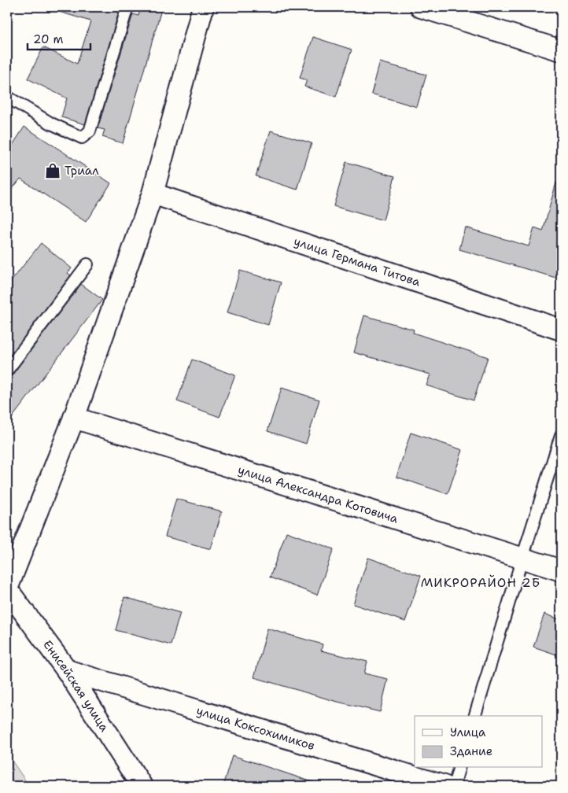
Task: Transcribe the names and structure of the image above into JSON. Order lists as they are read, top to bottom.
{
  "streets": {
    "street": [
      "улица Германа Титова",
      "улица Александра Котовича",
      "Енисейская улица",
      "улица Коксохимиков"
    ]
  },
  "crossings": [
    ["Енисейская улица", "улица Коксохимиков"]
  ],
  "districts": ["МИКРОРАЙОН 2Б"],
  "places": {
    "shop": ["Триал"]
  },
  "legend": ["Улица", "Здание"],
  "scale_bar": "20 m"
}
